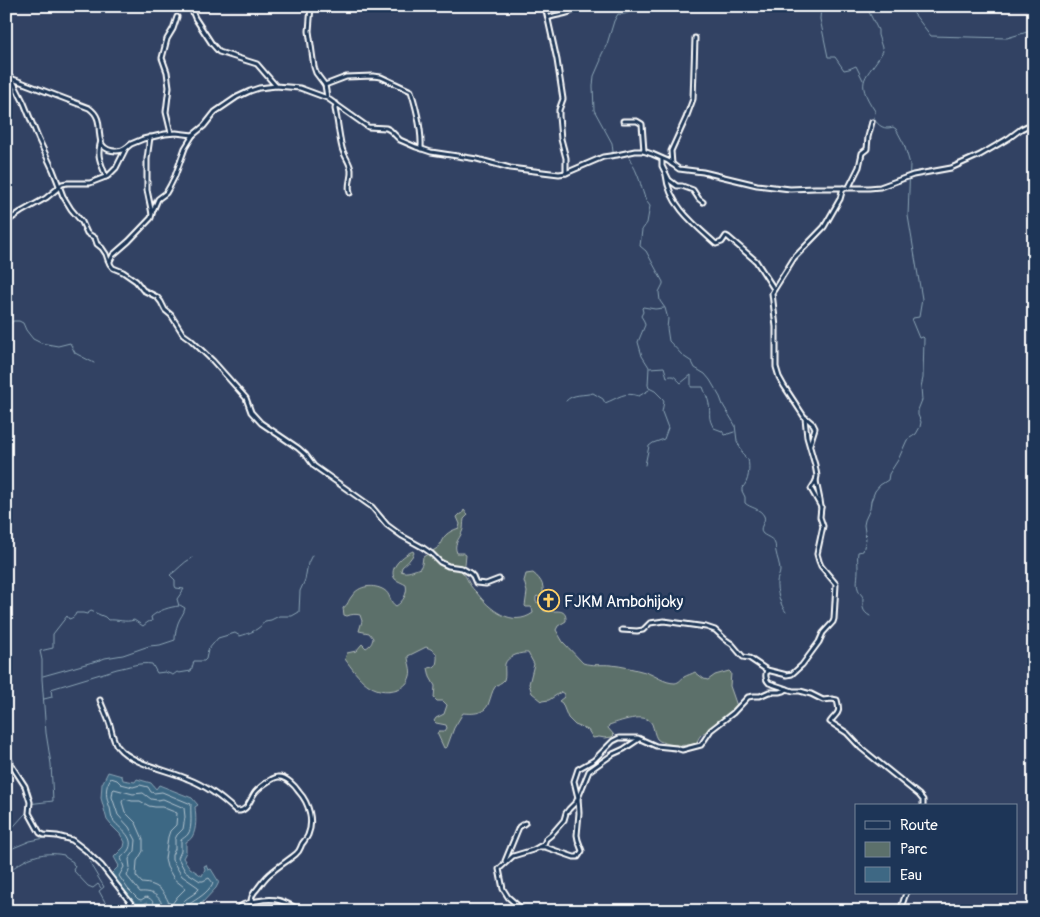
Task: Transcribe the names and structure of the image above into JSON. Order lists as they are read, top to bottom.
{
  "places": {
    "church": ["FJKM Ambohijoky"]
  },
  "legend": ["Route", "Parc", "Eau"]
}
